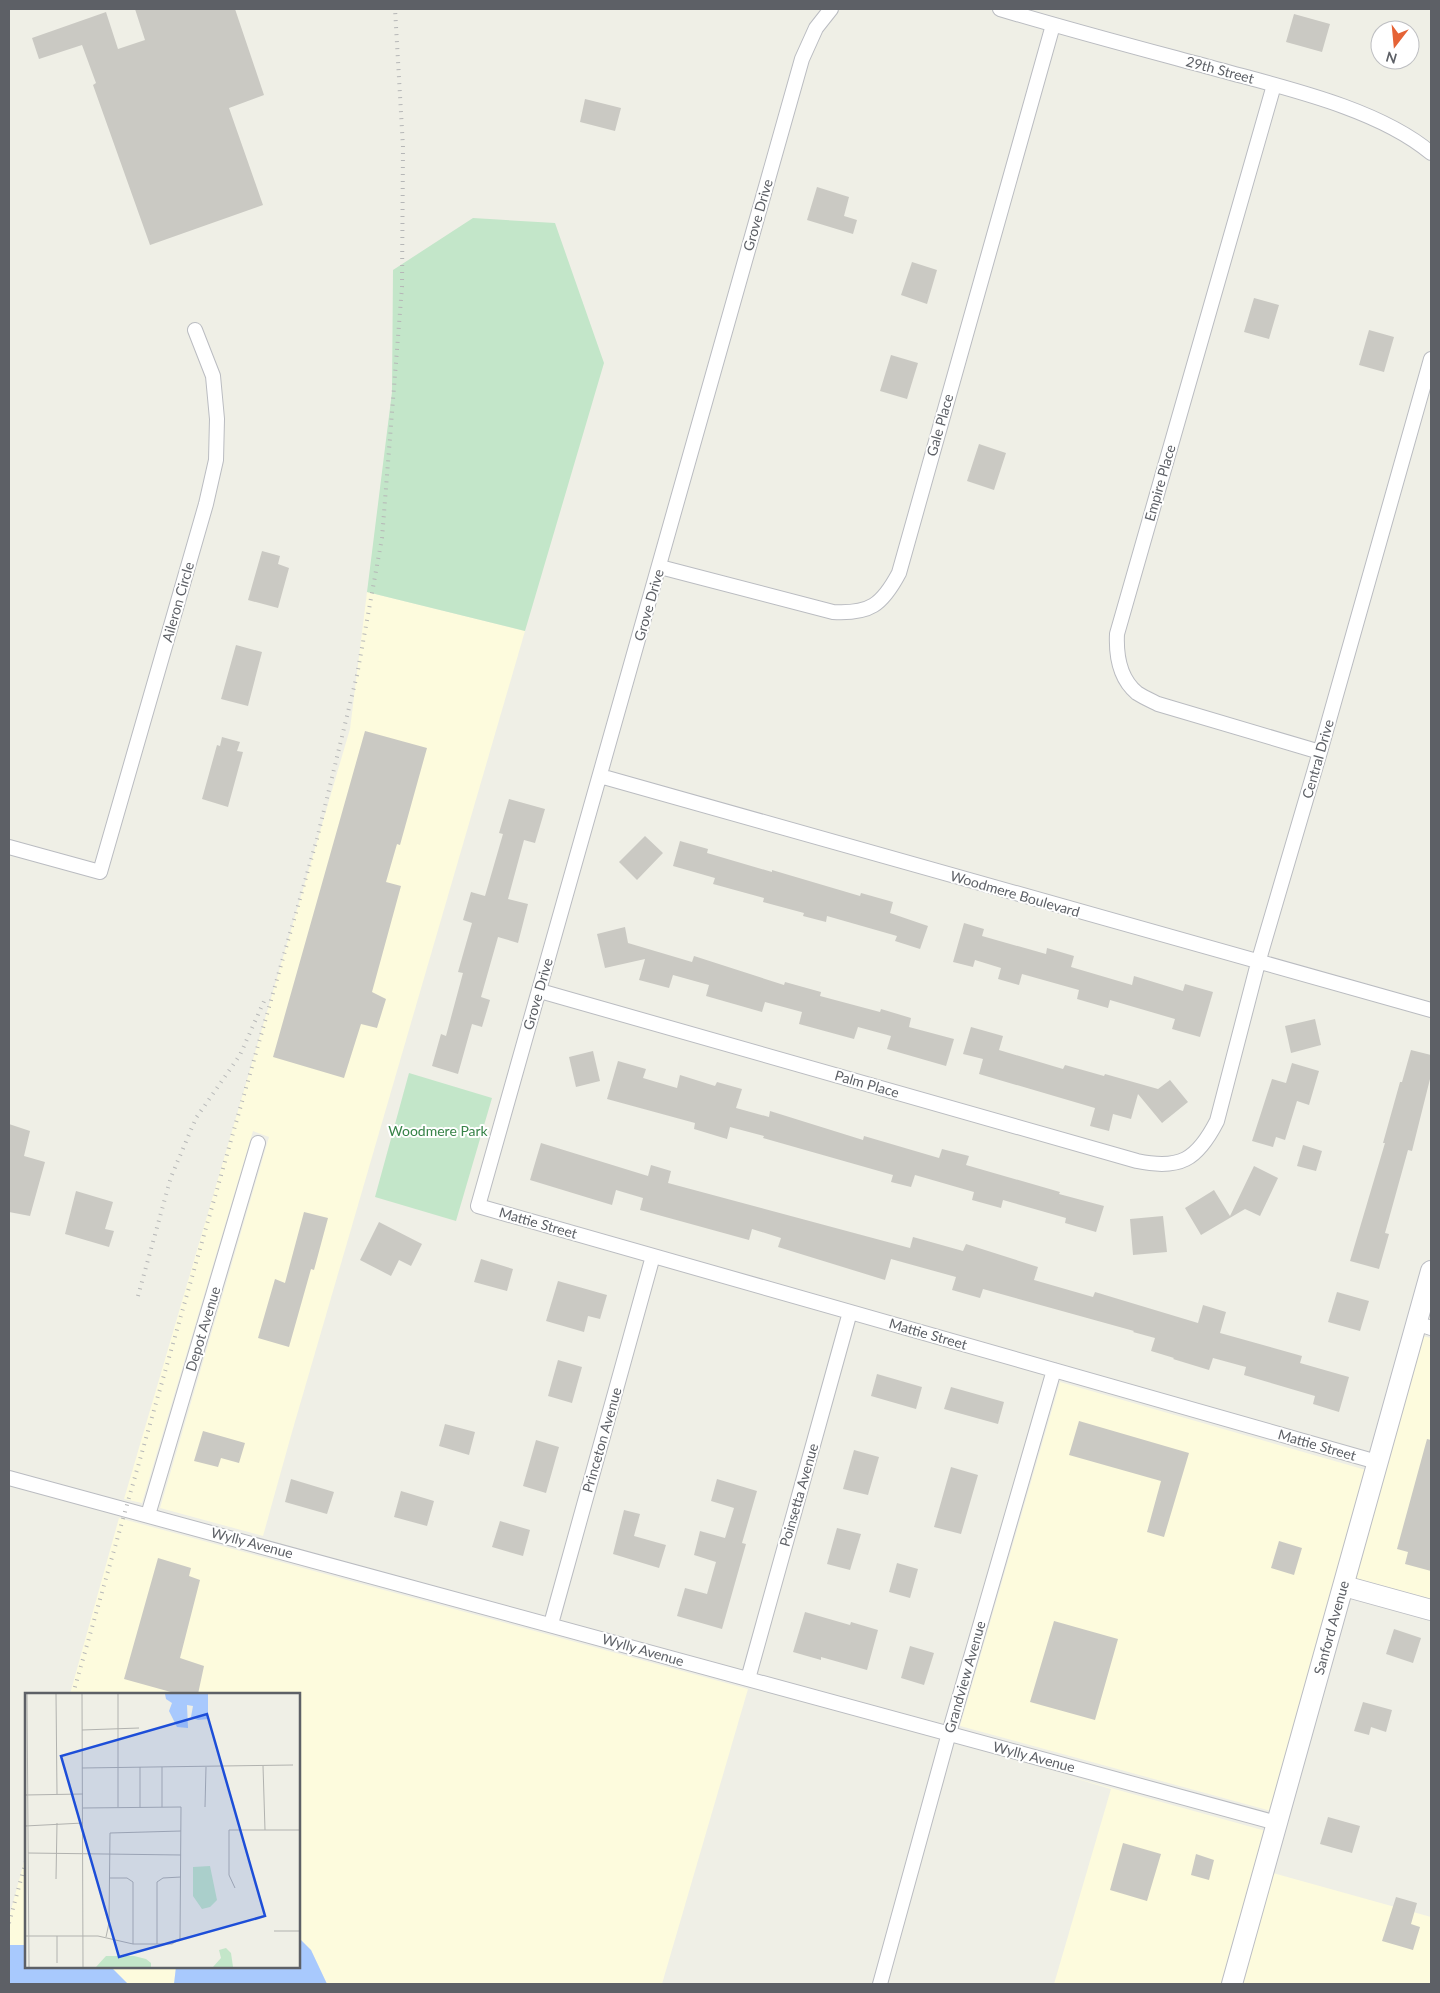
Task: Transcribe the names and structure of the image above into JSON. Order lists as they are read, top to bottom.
{
  "streets": {
    "main road": ["Sanford Avenue"],
    "street": [
      "29th Street",
      "Grove Drive",
      "Gale Place",
      "Empire Place",
      "Aileron Circle",
      "Central Drive",
      "Woodmere Boulevard",
      "Palm Place",
      "Mattie Street",
      "Depot Avenue",
      "Princeton Avenue",
      "Poinsetta Avenue",
      "Wylly Avenue",
      "Grandview Avenue"
    ]
  },
  "crossings": [
    ["29th Street", "Gale Place"],
    ["29th Street", "Empire Place"],
    ["Grove Drive", "Gale Place"],
    ["Grove Drive", "Woodmere Boulevard"],
    ["Grove Drive", "Palm Place"],
    ["Grove Drive", "Mattie Street"],
    ["Empire Place", "Central Drive"],
    ["Central Drive", "Woodmere Boulevard"],
    ["Central Drive", "Palm Place"],
    ["Mattie Street", "Princeton Avenue"],
    ["Mattie Street", "Poinsetta Avenue"],
    ["Mattie Street", "Sanford Avenue"],
    ["Mattie Street", "Grandview Avenue"],
    ["Depot Avenue", "Wylly Avenue"],
    ["Princeton Avenue", "Wylly Avenue"],
    ["Poinsetta Avenue", "Wylly Avenue"],
    ["Wylly Avenue", "Sanford Avenue"],
    ["Wylly Avenue", "Grandview Avenue"]
  ],
  "parks": ["Woodmere Park"],
  "north": "bottom"
}
